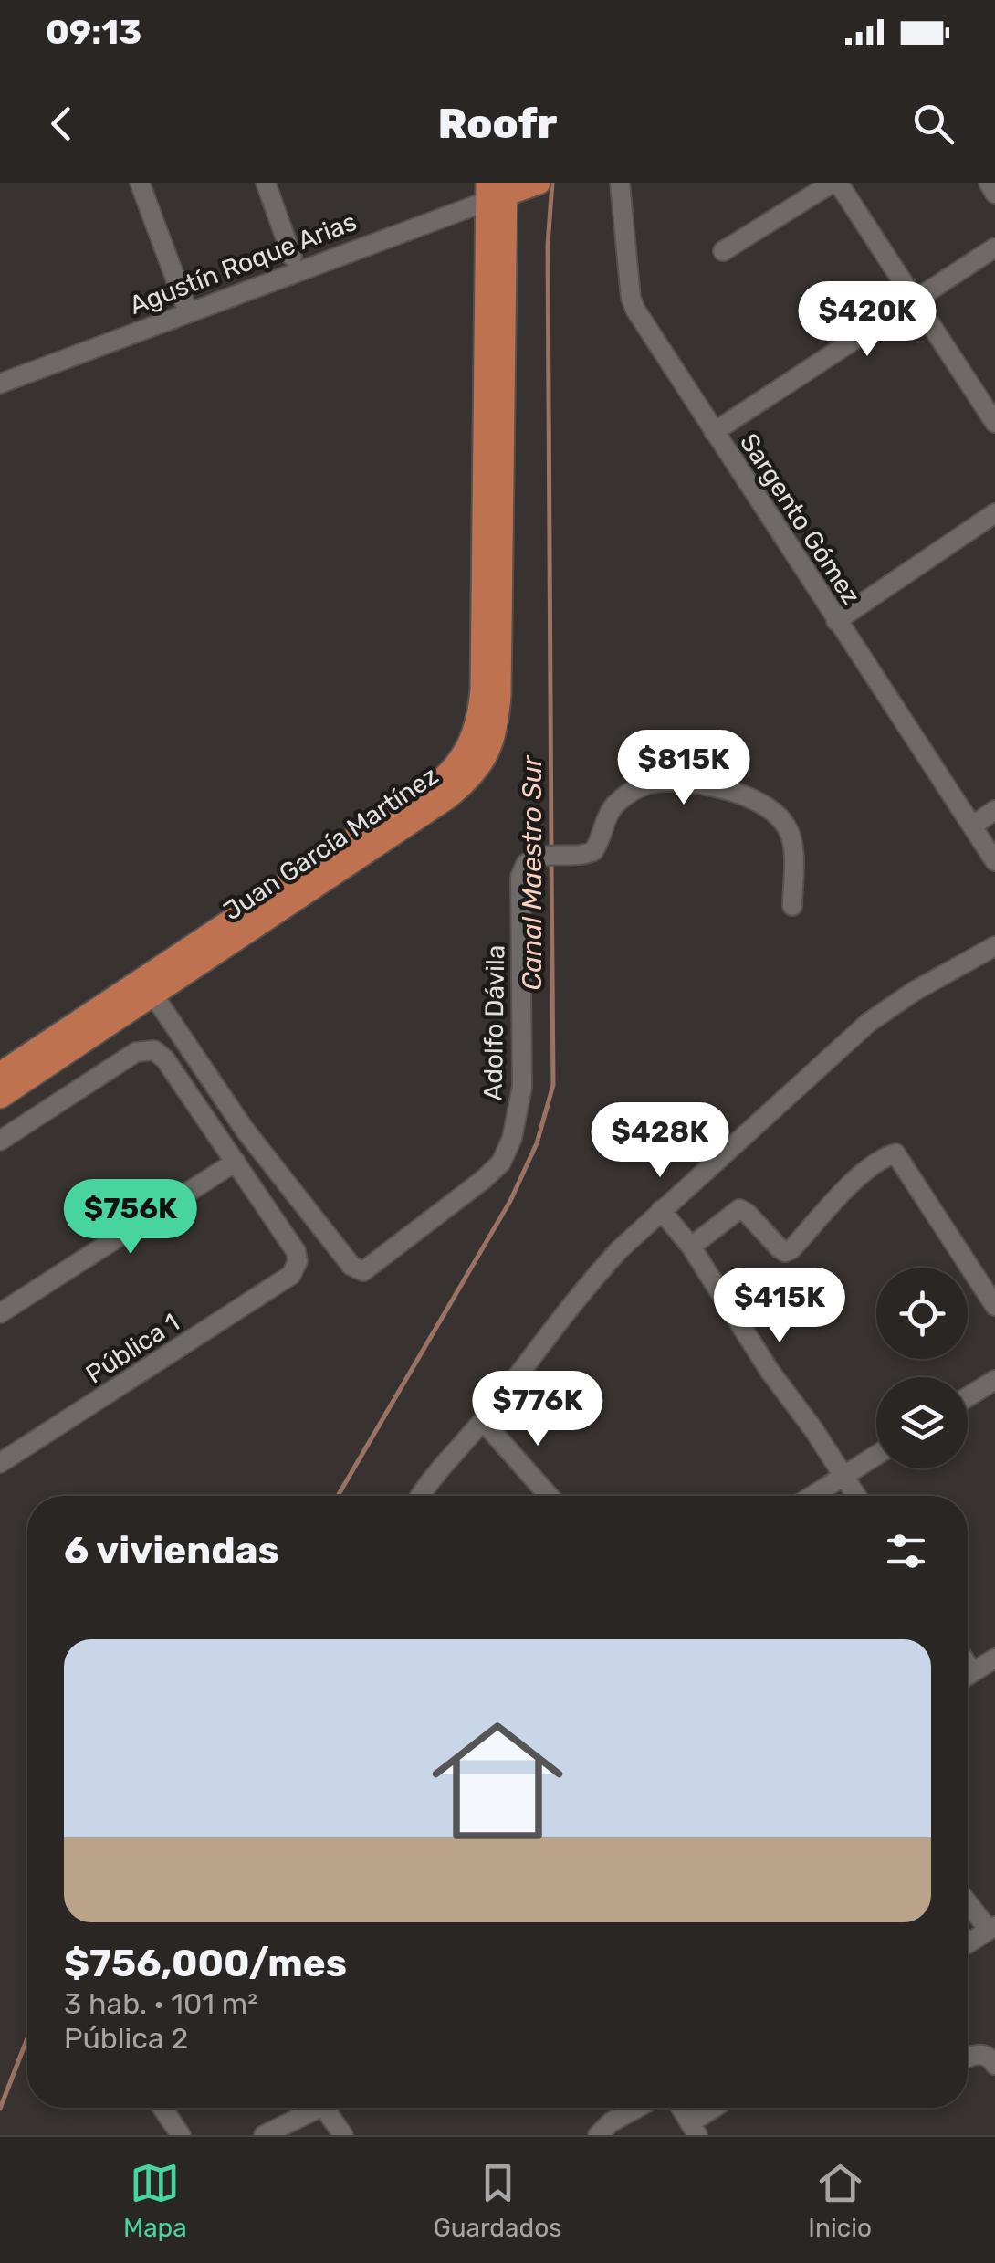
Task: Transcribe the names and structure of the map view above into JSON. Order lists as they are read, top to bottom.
{
  "streets": {
    "main road": ["Juan García Martínez"],
    "street": [
      "Agustín Roque Arias",
      "Sargento Gómez",
      "Adolfo Dávila",
      "Pública 1"
    ]
  },
  "crossings": [
    ["Agustín Roque Arias", "Juan García Martínez"],
    ["Juan García Martínez", "Adolfo Dávila"]
  ],
  "water": ["Canal Maestro Sur"],
  "page": {
    "status": "09:13",
    "header": "Roofr",
    "price": [
      "$420K",
      "$815K",
      "$428K",
      "$756K",
      "$415K",
      "$776K"
    ],
    "heading": "6 viviendas",
    "list": [
      {
        "name": "$756,000/mes",
        "note": "3 hab. · 101 m² · Pública 2"
      }
    ],
    "tabs": ["Mapa", "Guardados", "Inicio"]
  }
}
